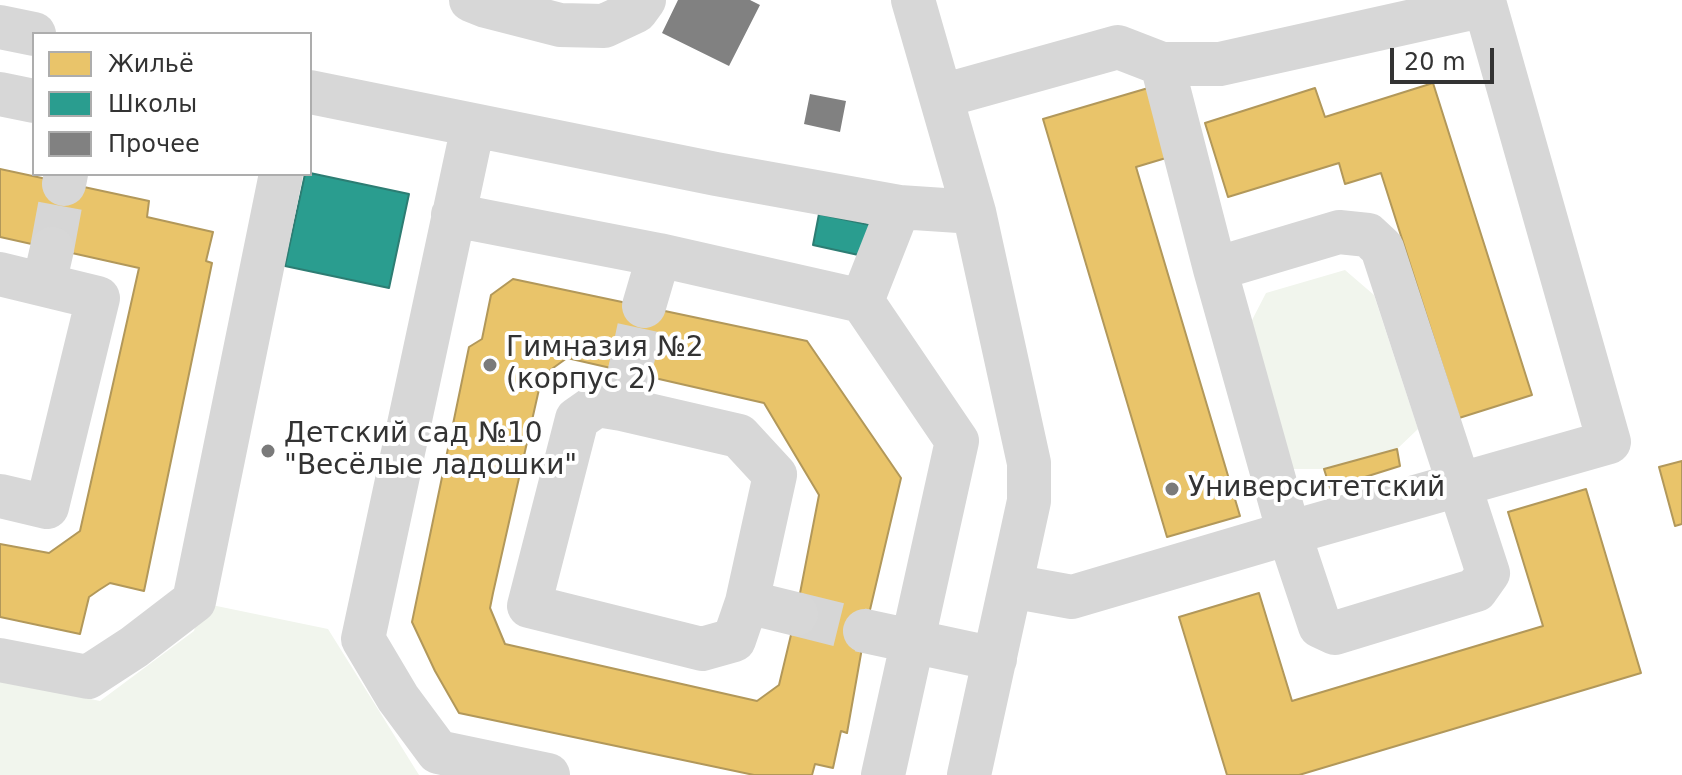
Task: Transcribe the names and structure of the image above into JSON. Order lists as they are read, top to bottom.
{
  "places": ["Гимназия №2 (корпус 2)", "Детский сад №10 \"Весёлые ладошки\"", "Университетский"],
  "legend": ["Жильё", "Школы", "Прочее"],
  "scale_bar": "20 m"
}
